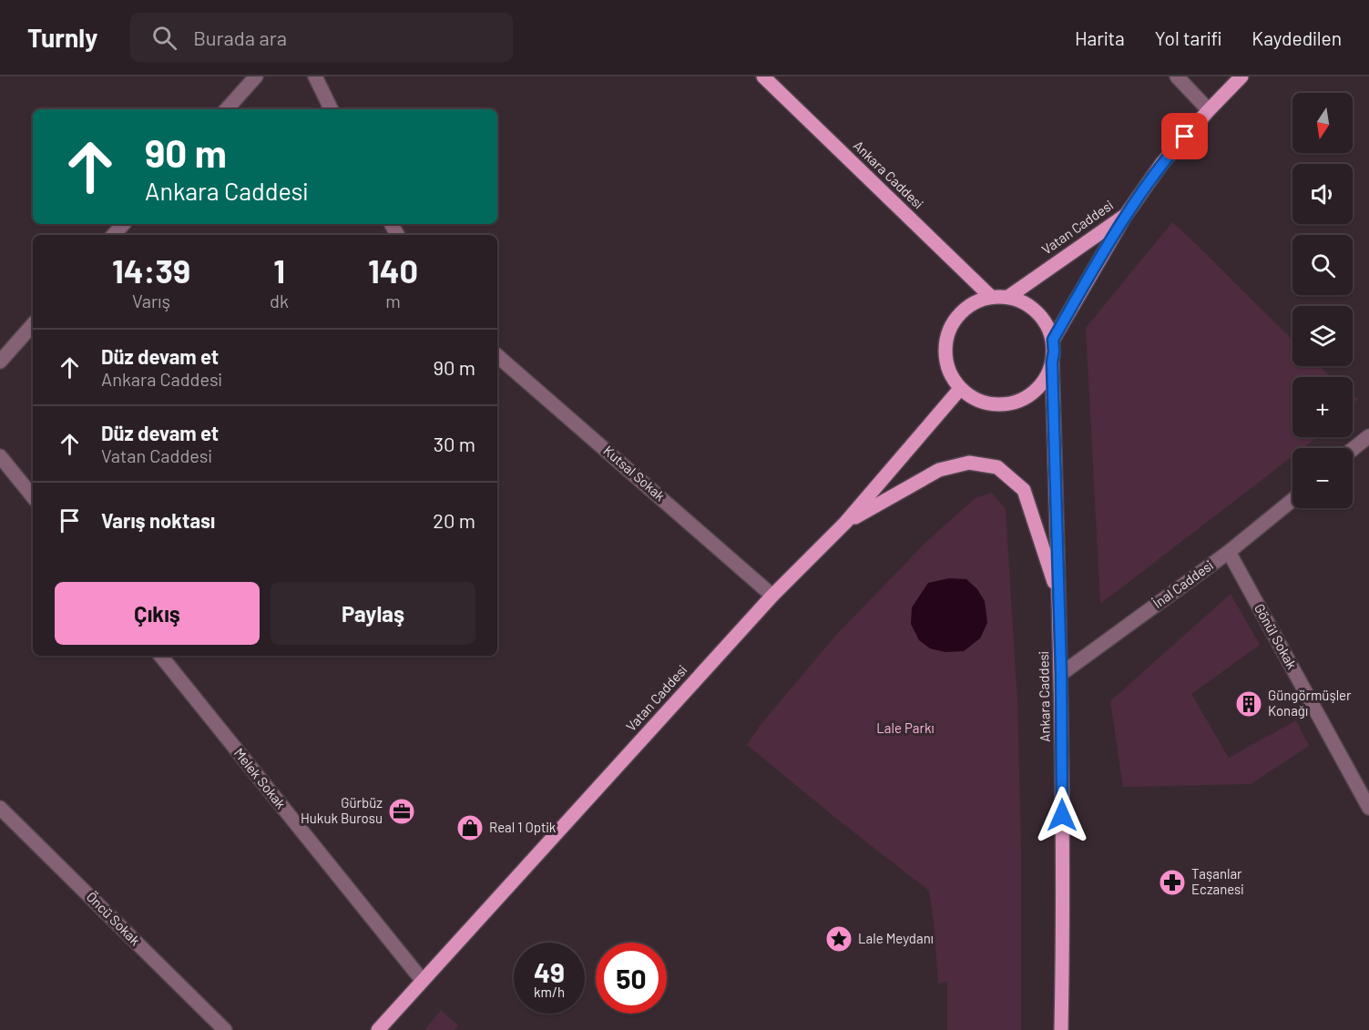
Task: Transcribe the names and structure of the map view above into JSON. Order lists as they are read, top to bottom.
{
  "streets": {
    "main road": ["Ankara Caddesi", "Vatan Caddesi"],
    "street": [
      "Kutsal Sokak",
      "İnal Caddesi",
      "Gönül Sokak",
      "Melek Sokak",
      "Öncü Sokak"
    ]
  },
  "crossings": [
    ["Ankara Caddesi", "Vatan Caddesi"],
    ["Ankara Caddesi", "İnal Caddesi"],
    ["Vatan Caddesi", "Kutsal Sokak"],
    ["Vatan Caddesi", "Melek Sokak"],
    ["İnal Caddesi", "Gönül Sokak"]
  ],
  "parks": ["Lale Parkı"],
  "places": {
    "building": ["Güngörmüşler Konağı"],
    "office": ["Gürbüz Hukuk Burosu"],
    "shop": ["Real 1 Optik"],
    "pharmacy": ["Taşanlar Eczanesi"],
    "place": ["Lale Meydanı"]
  },
  "north": "bottom",
  "page": {
    "header": "Turnly",
    "search": "Burada ara",
    "nav": ["Harita", "Yol tarifi", "Kaydedilen"],
    "map_buttons": ["+", "−"],
    "turn": ["90 m", "Ankara Caddesi"],
    "eta": [
      "14:39",
      "Varış",
      "1",
      "dk",
      "140",
      "m"
    ],
    "list": [
      {
        "name": "Düz devam et",
        "note": "Ankara Caddesi",
        "value": "90 m"
      },
      {
        "name": "Düz devam et",
        "note": "Vatan Caddesi",
        "value": "30 m"
      },
      {
        "name": "Varış noktası",
        "value": "20 m"
      }
    ],
    "buttons": ["Çıkış", "Paylaş"],
    "speed": "49 km/h",
    "limit": "50"
  }
}
